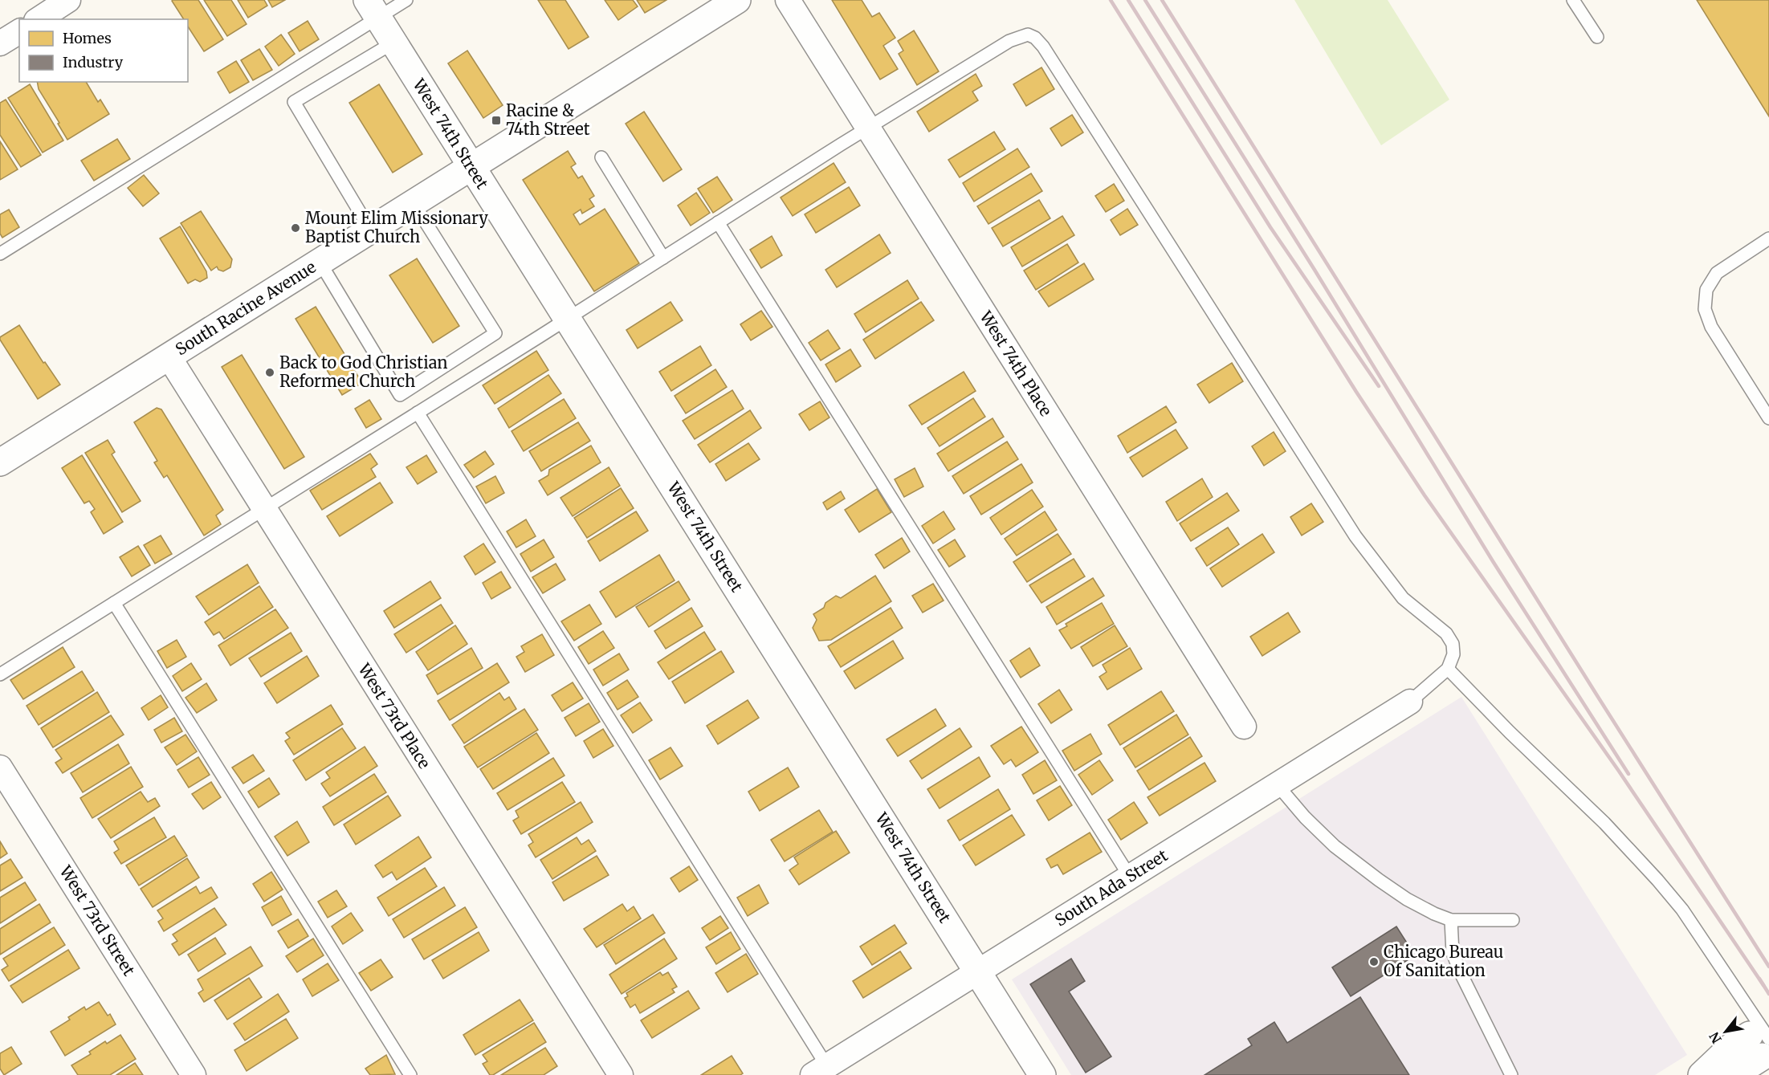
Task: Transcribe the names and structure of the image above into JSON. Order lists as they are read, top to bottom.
{
  "streets": {
    "street": [
      "West 74th Street",
      "South Racine Avenue",
      "West 74th Place",
      "West 73rd Place",
      "South Ada Street",
      "West 73rd Street"
    ]
  },
  "crossings": [
    ["West 74th Street", "South Racine Avenue"],
    ["West 74th Street", "South Ada Street"],
    ["South Racine Avenue", "West 73rd Place"]
  ],
  "places": {
    "transit": ["Racine & 74th Street"],
    "other": ["Mount Elim Missionary Baptist Church", "Back to God Christian Reformed Church", "Chicago Bureau Of Sanitation"]
  },
  "legend": ["Homes", "Industry"],
  "north": "bottom left"
}
